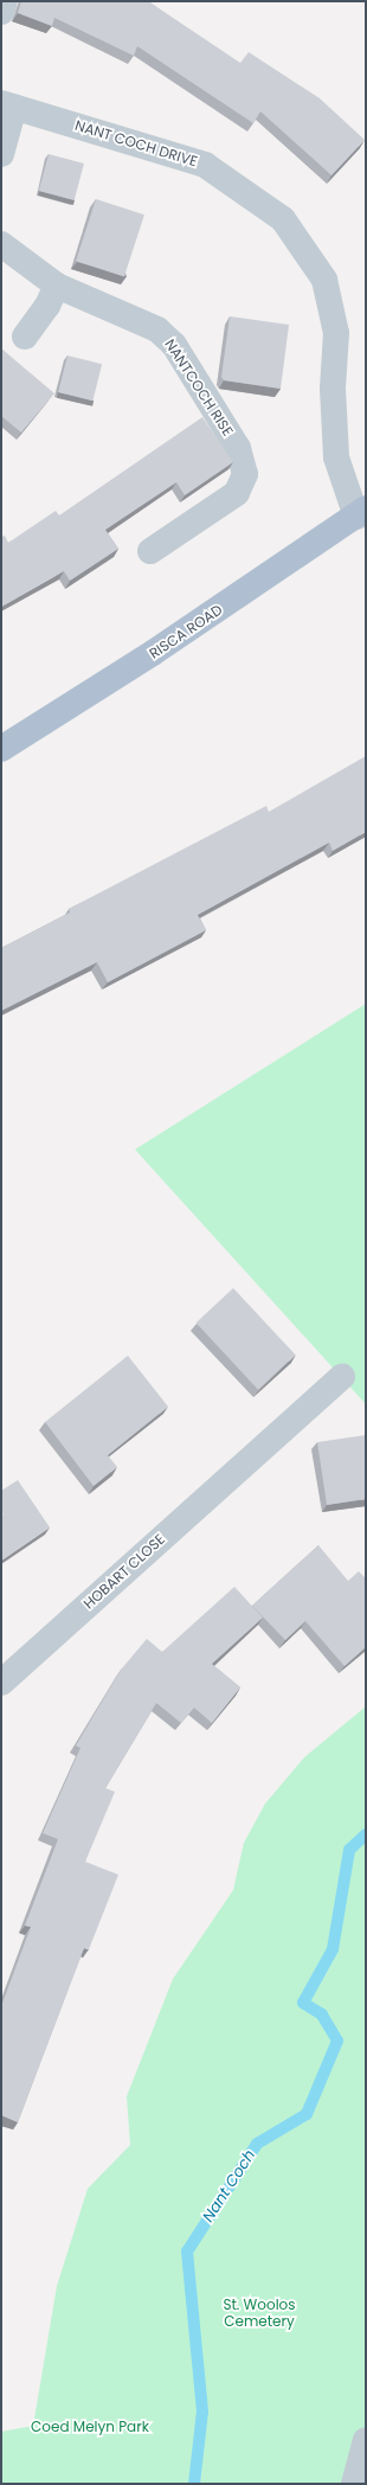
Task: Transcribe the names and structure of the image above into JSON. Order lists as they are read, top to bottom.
{
  "streets": {
    "main road": ["RISCA ROAD"],
    "street": ["NANT COCH DRIVE", "NANTCOCH RISE", "HOBART CLOSE"]
  },
  "crossings": [
    ["NANT COCH DRIVE", "RISCA ROAD"]
  ],
  "water": ["Nant Coch"],
  "parks": ["St. Woolos Cemetery", "Coed Melyn Park"]
}
